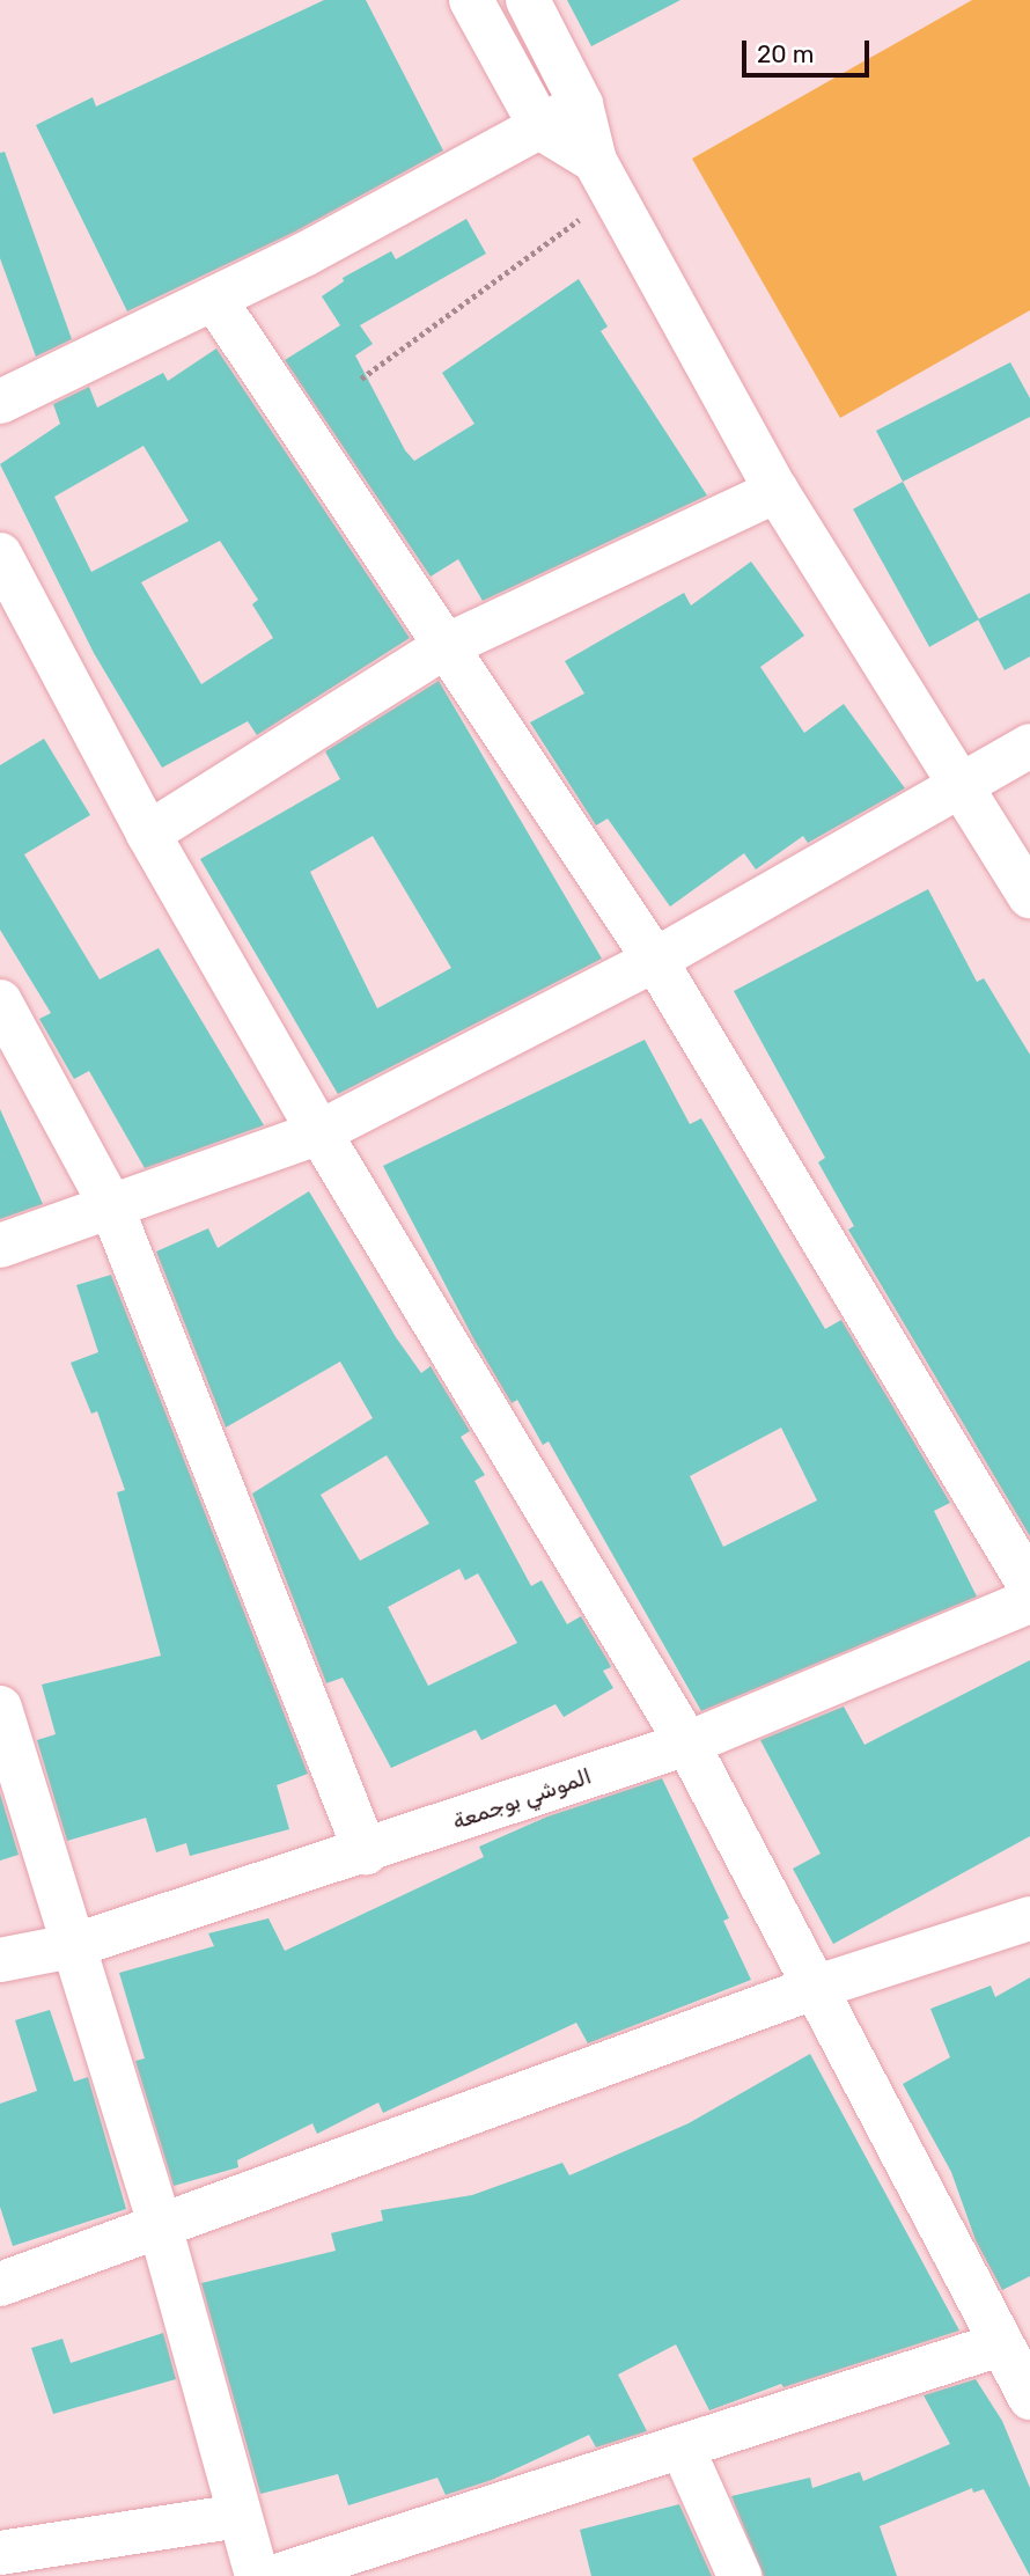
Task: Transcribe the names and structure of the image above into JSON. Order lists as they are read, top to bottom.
{
  "streets": {
    "street": ["الموشي بوجمعة"]
  },
  "scale_bar": "20 m"
}
